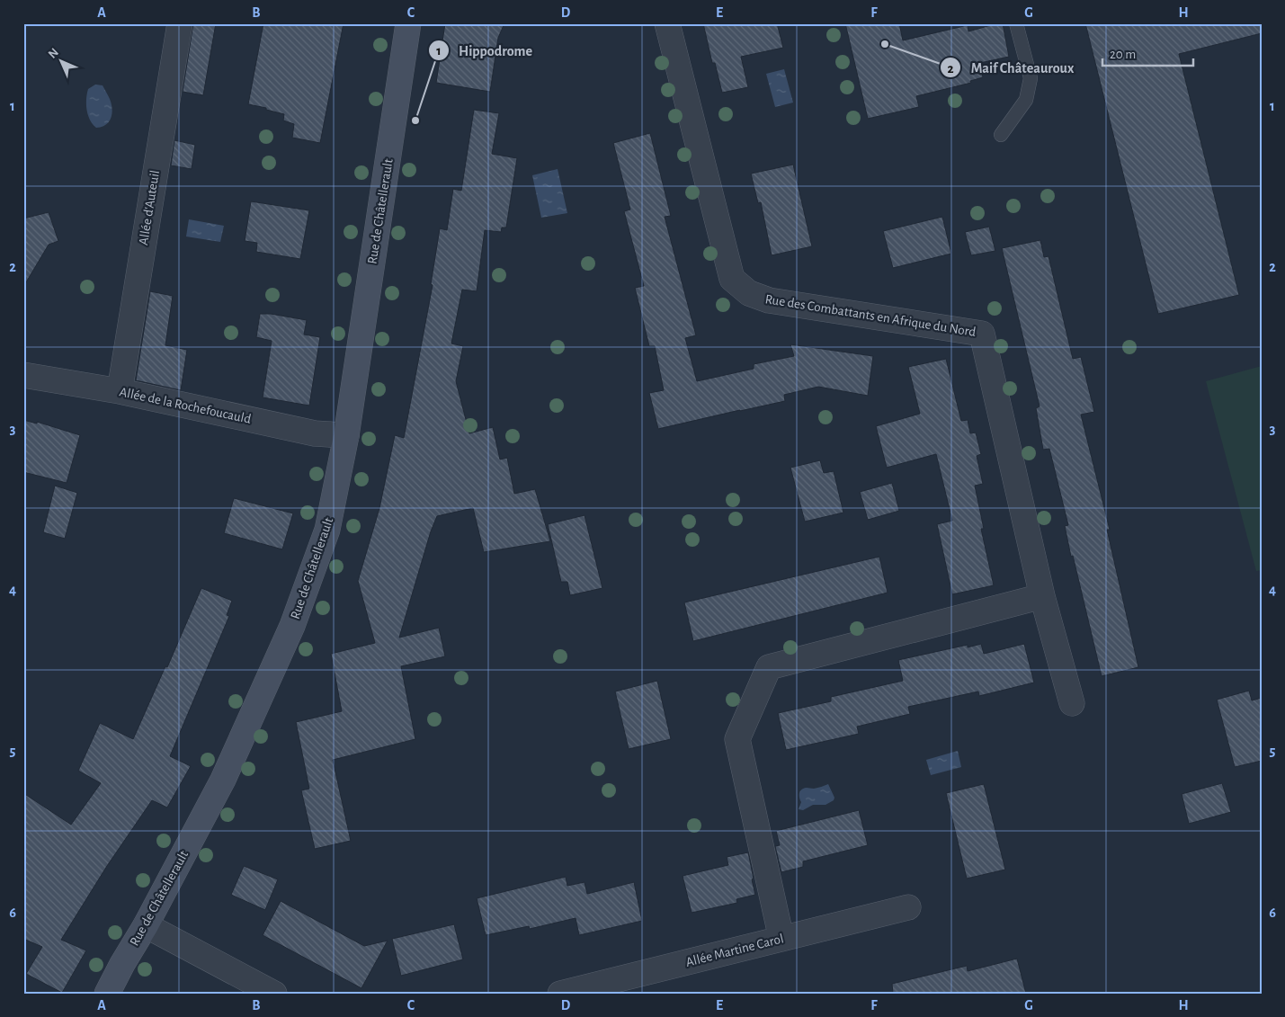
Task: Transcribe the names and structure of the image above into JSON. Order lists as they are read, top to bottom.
{
  "streets": {
    "main road": ["Rue de Châtellerault"],
    "street": [
      "Allée d'Auteuil",
      "Rue des Combattants en Afrique du Nord",
      "Allée de la Rochefoucauld",
      "Allée Martine Carol"
    ]
  },
  "crossings": [
    ["Allée d'Auteuil", "Allée de la Rochefoucauld"],
    ["Rue de Châtellerault", "Allée de la Rochefoucauld"]
  ],
  "places": ["Maif Châteauroux", "Hippodrome"],
  "scale_bar": "20 m",
  "north": "top left",
  "grid": {
    "columns": [
      "A",
      "B",
      "C",
      "D",
      "E",
      "F",
      "G",
      "H"
    ],
    "rows": [
      "1",
      "2",
      "3",
      "4",
      "5",
      "6"
    ]
  }
}
